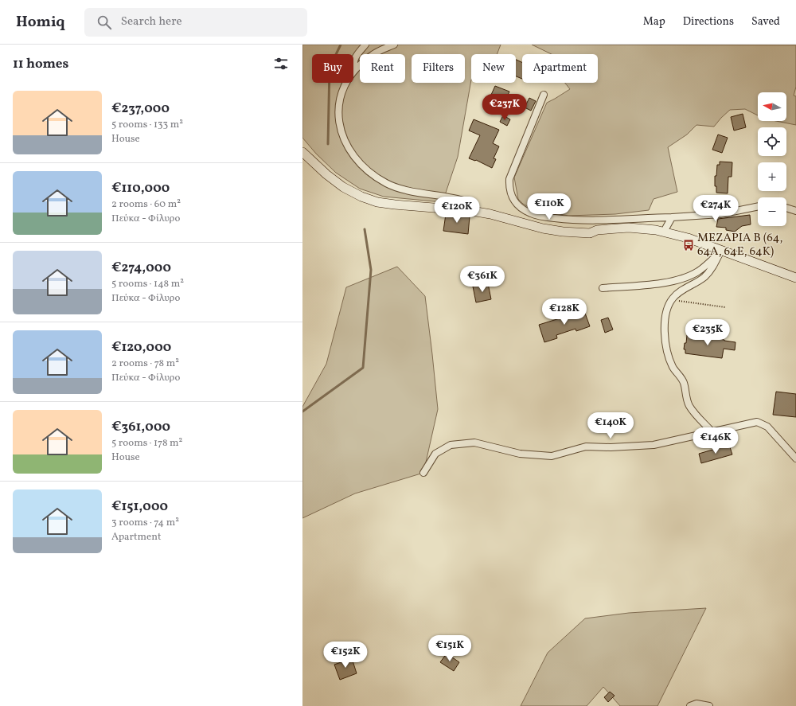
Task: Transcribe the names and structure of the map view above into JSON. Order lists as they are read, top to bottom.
{
  "places": {
    "bus stop": ["ΜΕΖΑΡΙΑ B (64, 64Α, 64Ε, 64Κ)"]
  },
  "north": "left",
  "page": {
    "header": "Homiq",
    "search": "Search here",
    "nav": ["Map", "Directions", "Saved"],
    "heading": "11 homes",
    "chip": [
      "Buy",
      "Rent",
      "Filters",
      "New",
      "Apartment"
    ],
    "list": [
      {
        "name": "€237,000",
        "note": "5 rooms · 133 m² · House"
      },
      {
        "name": "€110,000",
        "note": "2 rooms · 60 m² · Πεύκα - Φίλυρο"
      },
      {
        "name": "€274,000",
        "note": "5 rooms · 148 m² · Πεύκα - Φίλυρο"
      },
      {
        "name": "€120,000",
        "note": "2 rooms · 78 m² · Πεύκα - Φίλυρο"
      },
      {
        "name": "€361,000",
        "note": "5 rooms · 178 m² · House"
      },
      {
        "name": "€151,000",
        "note": "3 rooms · 74 m² · Apartment"
      }
    ],
    "map_buttons": ["+", "−"],
    "price": [
      "€237K",
      "€110K",
      "€274K",
      "€120K",
      "€361K",
      "€128K",
      "€235K",
      "€140K",
      "€146K",
      "€151K",
      "€152K"
    ]
  }
}
